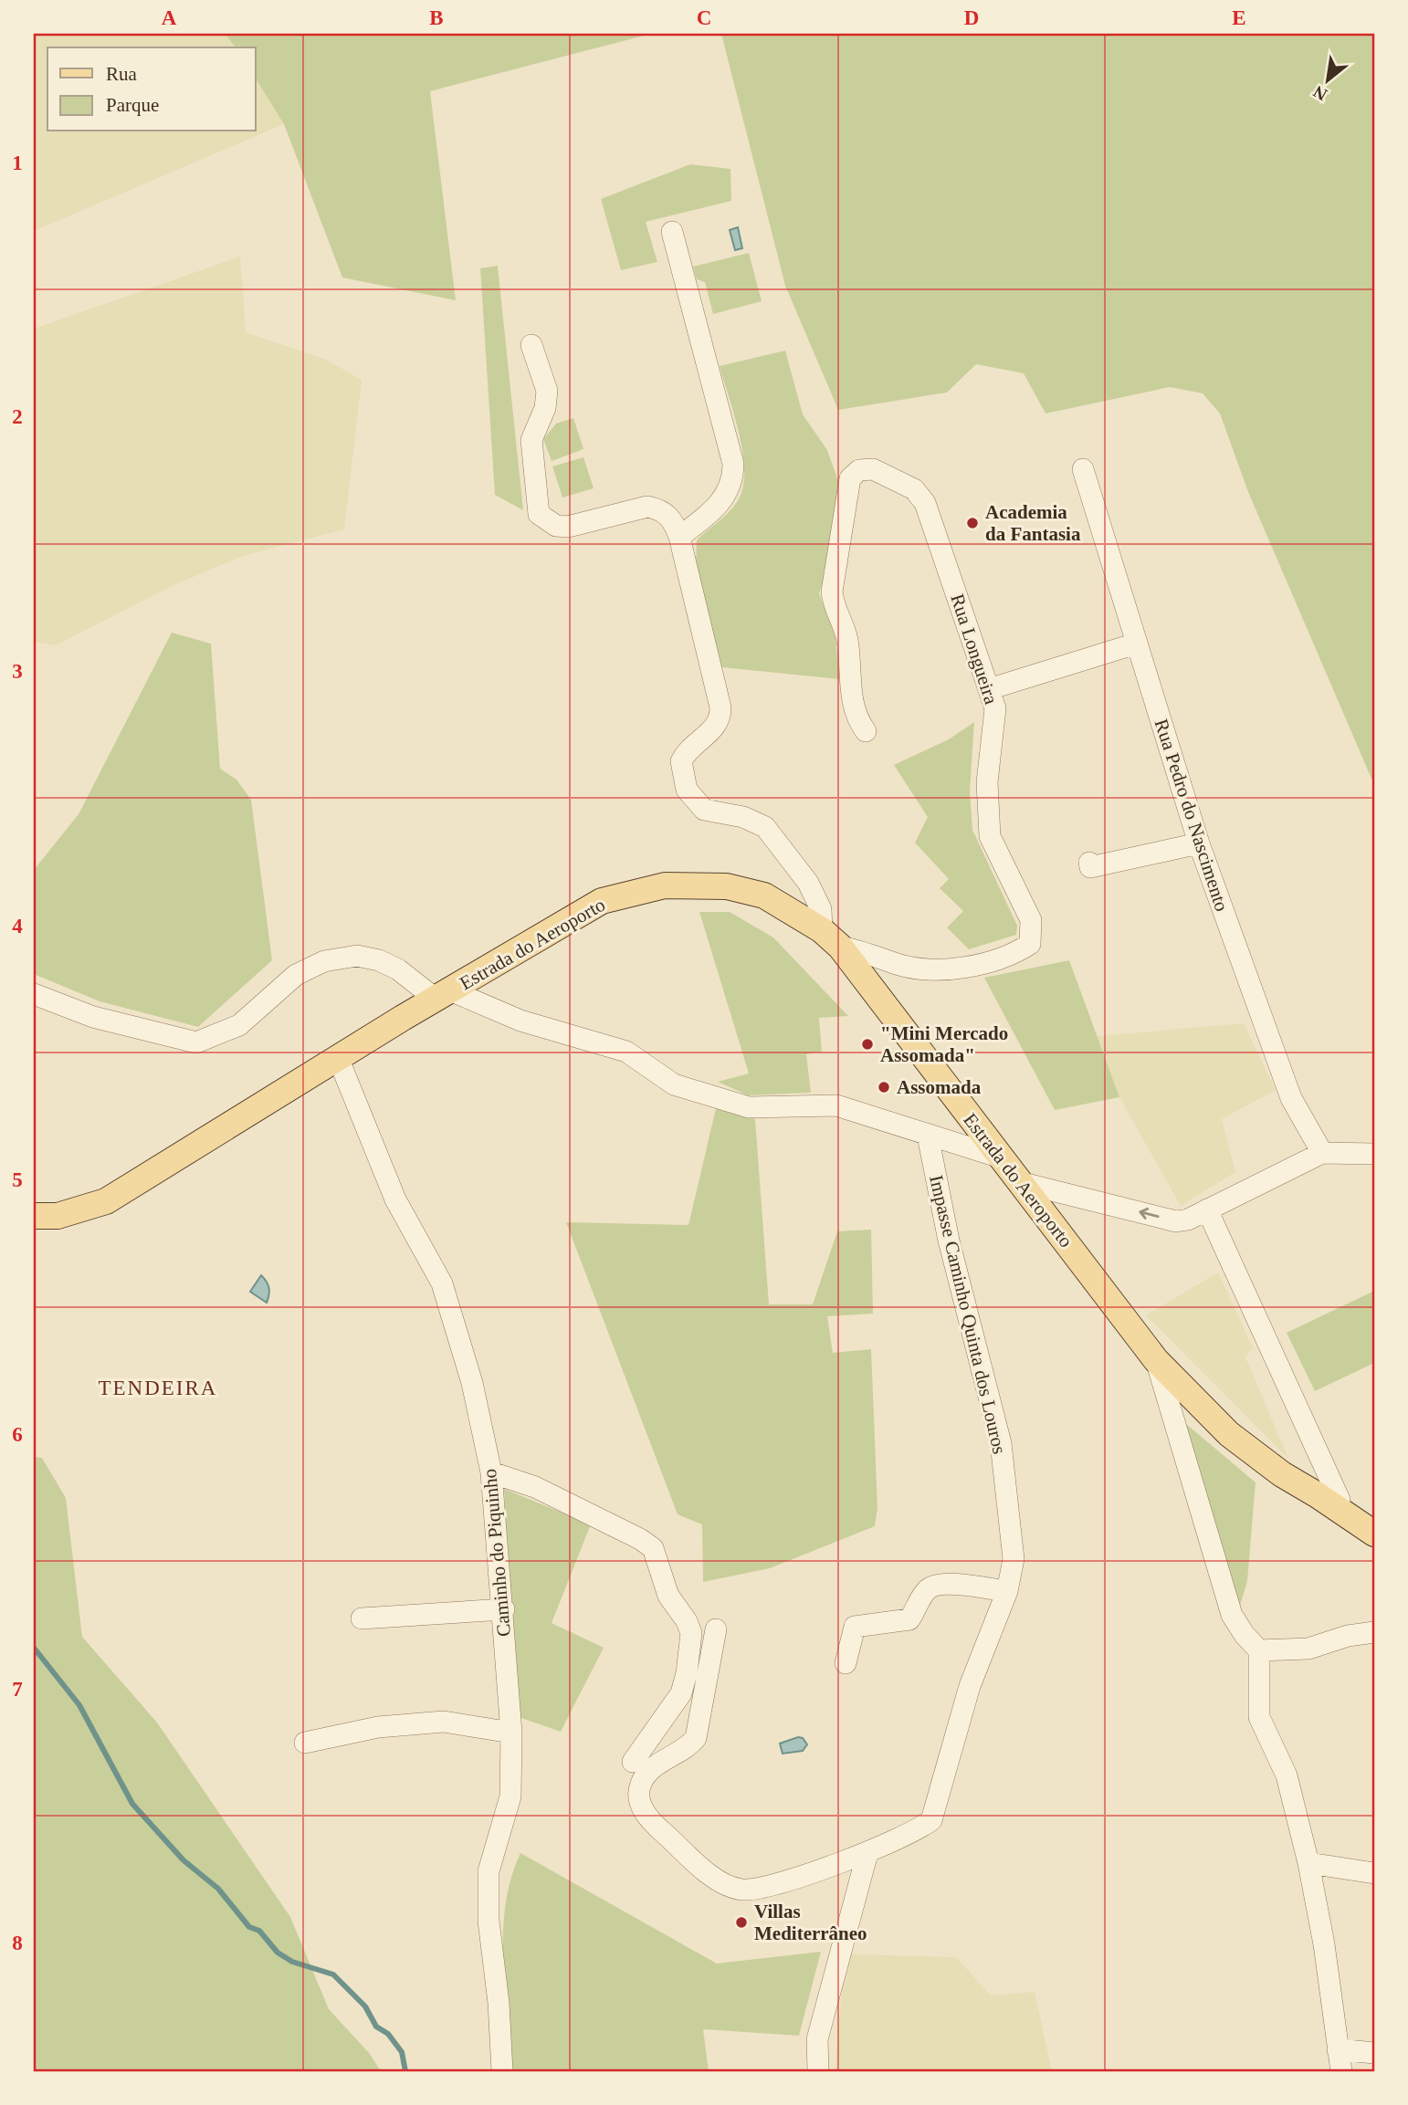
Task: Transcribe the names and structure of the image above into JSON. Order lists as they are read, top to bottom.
{
  "streets": {
    "main road": ["Estrada do Aeroporto"],
    "street": [
      "Rua Longueira",
      "Rua Pedro do Nascimento",
      "Impasse Caminho Quinta dos Louros",
      "Caminho do Piquinho"
    ]
  },
  "crossings": [
    ["Rua Longueira", "Estrada do Aeroporto"],
    ["Estrada do Aeroporto", "Caminho do Piquinho"]
  ],
  "districts": ["TENDEIRA"],
  "places": [
    "Academia da Fantasia",
    "\"Mini Mercado Assomada\"",
    "Assomada",
    "Villas Mediterrâneo"
  ],
  "legend": ["Rua", "Parque"],
  "north": "bottom left",
  "grid": {
    "columns": [
      "A",
      "B",
      "C",
      "D",
      "E"
    ],
    "rows": [
      "1",
      "2",
      "3",
      "4",
      "5",
      "6",
      "7",
      "8"
    ]
  }
}
